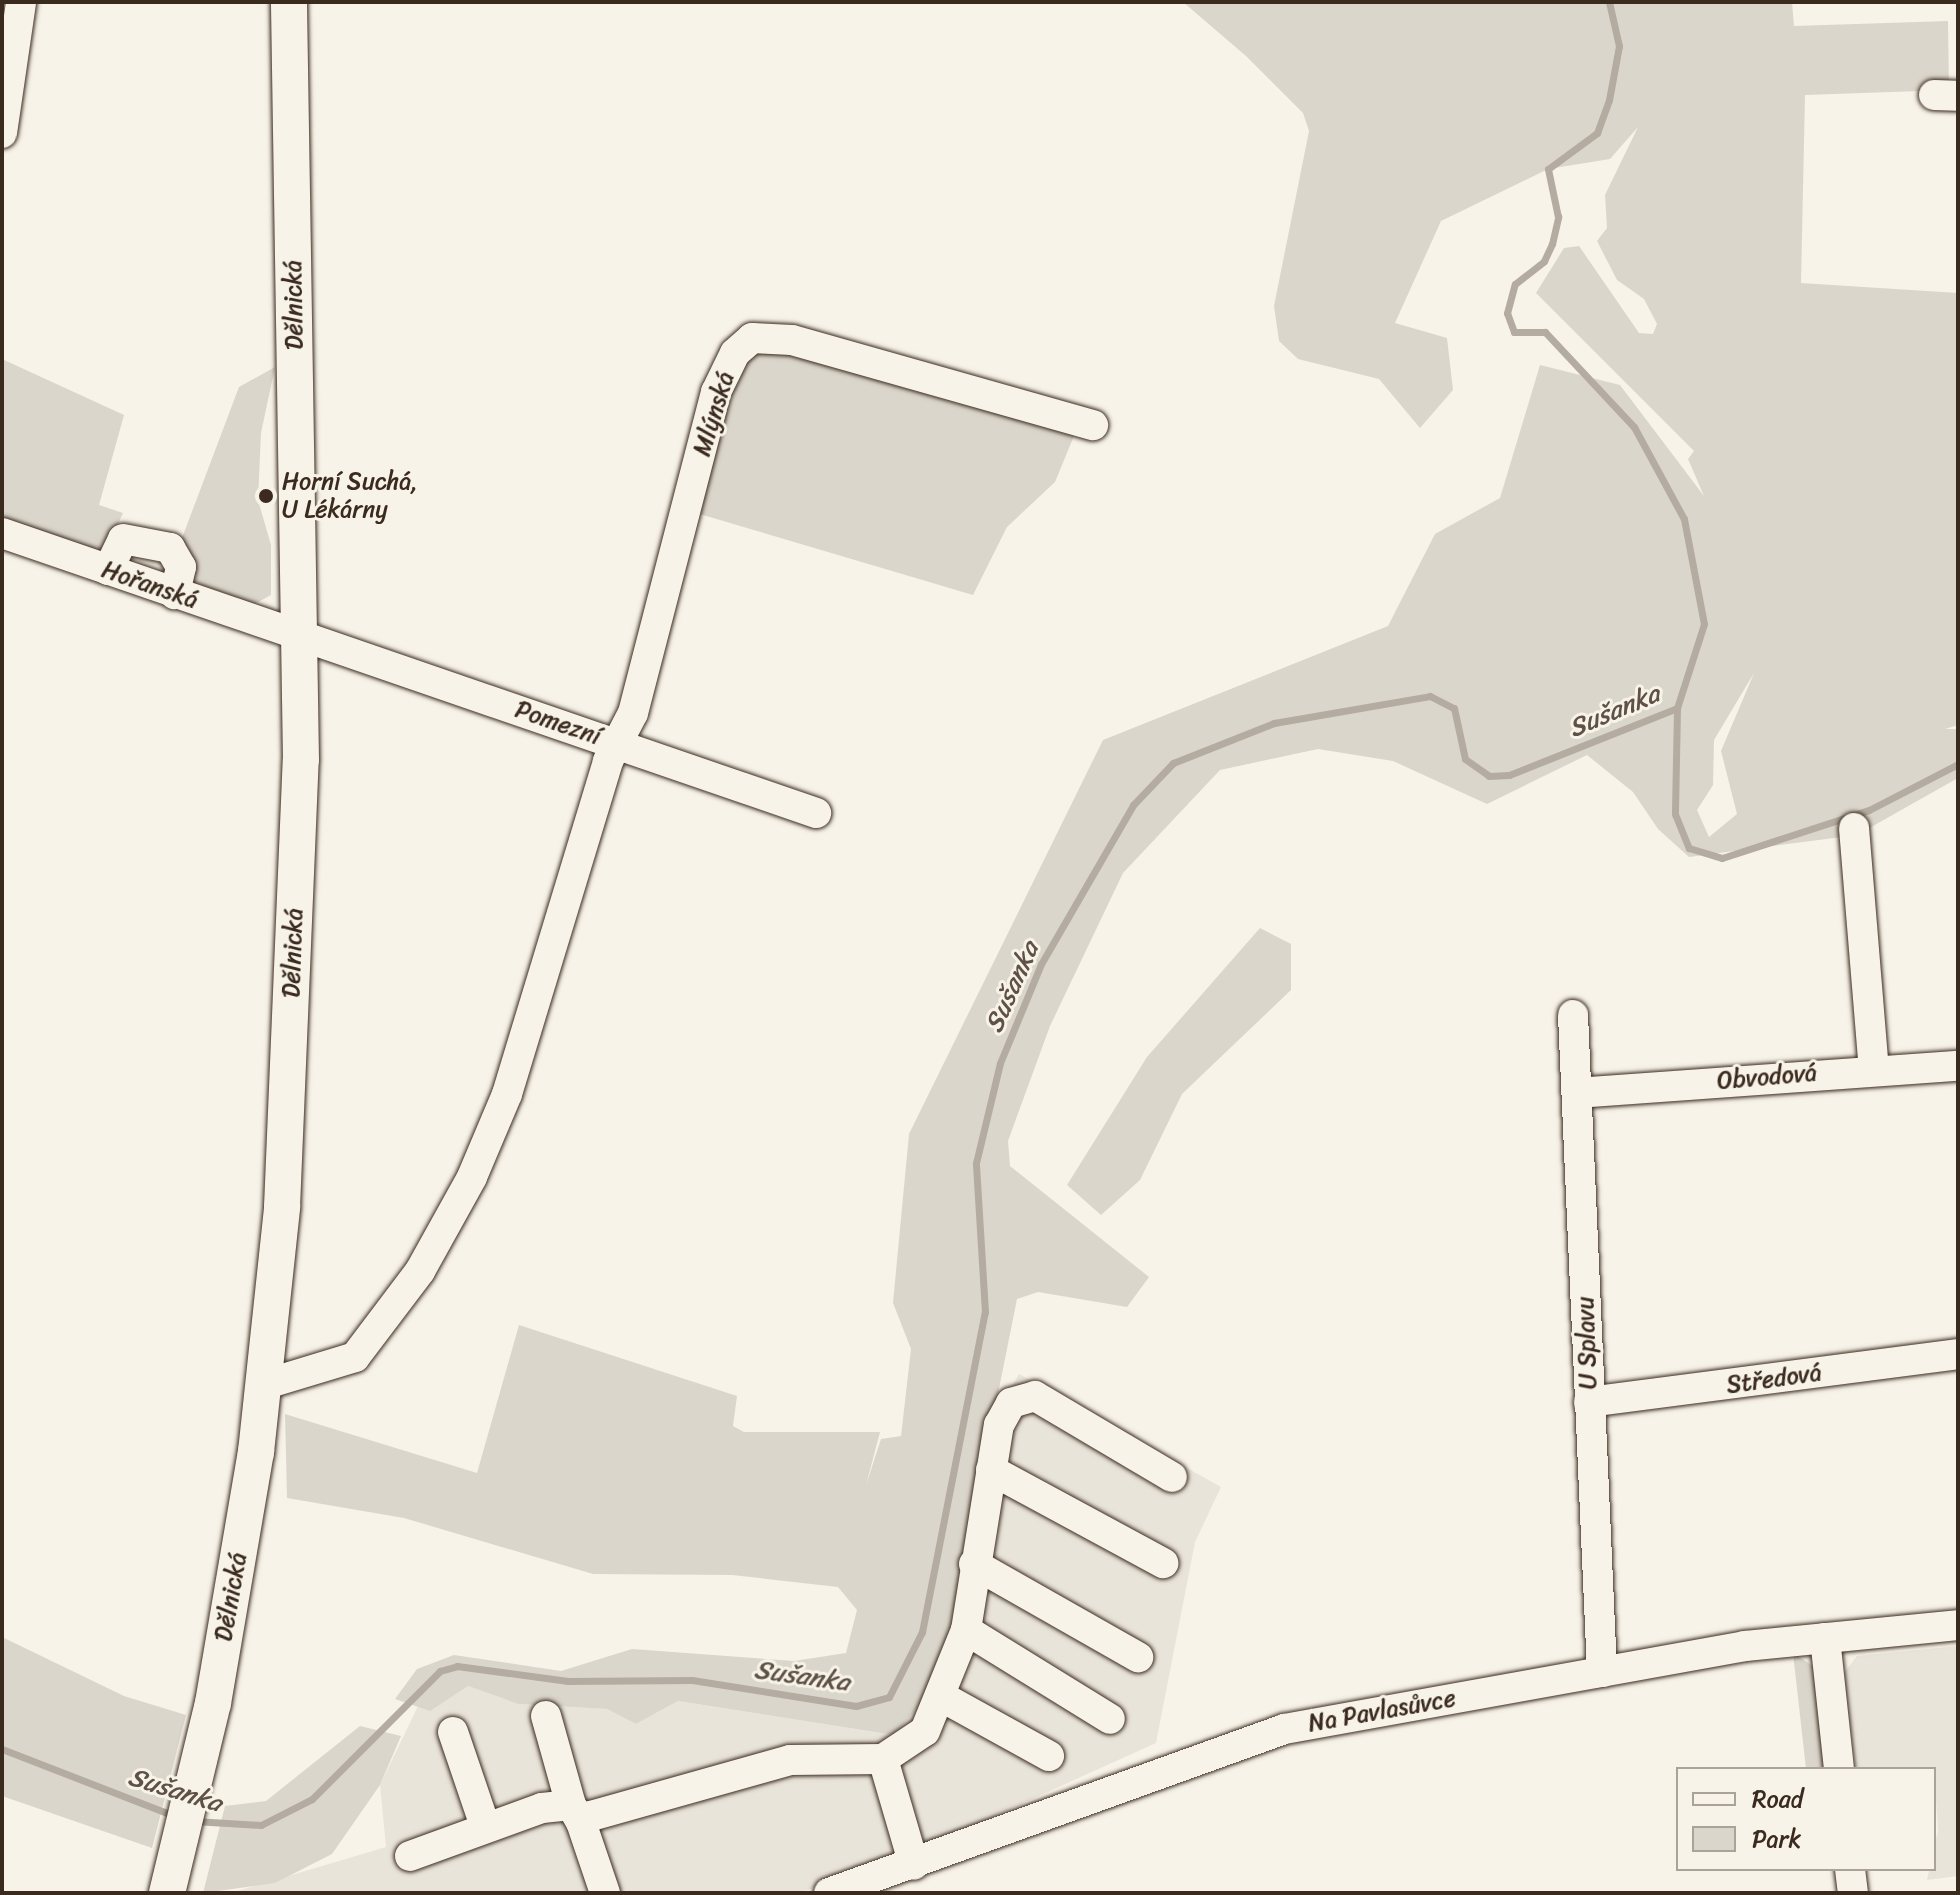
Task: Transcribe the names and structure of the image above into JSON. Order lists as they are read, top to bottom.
{
  "streets": {
    "main road": ["Dělnická"],
    "street": [
      "Mlýnská",
      "Hořanská",
      "Pomezní",
      "Obvodová",
      "U Splavu",
      "Středová",
      "Na Pavlasůvce"
    ]
  },
  "crossings": [
    ["Dělnická", "Hořanská"],
    ["Dělnická", "Pomezní"],
    ["Mlýnská", "Pomezní"],
    ["Hořanská", "Pomezní"],
    ["Obvodová", "U Splavu"],
    ["U Splavu", "Středová"],
    ["U Splavu", "Na Pavlasůvce"]
  ],
  "water": ["Sušanka"],
  "places": ["Horní Suchá, U Lékárny"],
  "legend": ["Road", "Park"]
}
